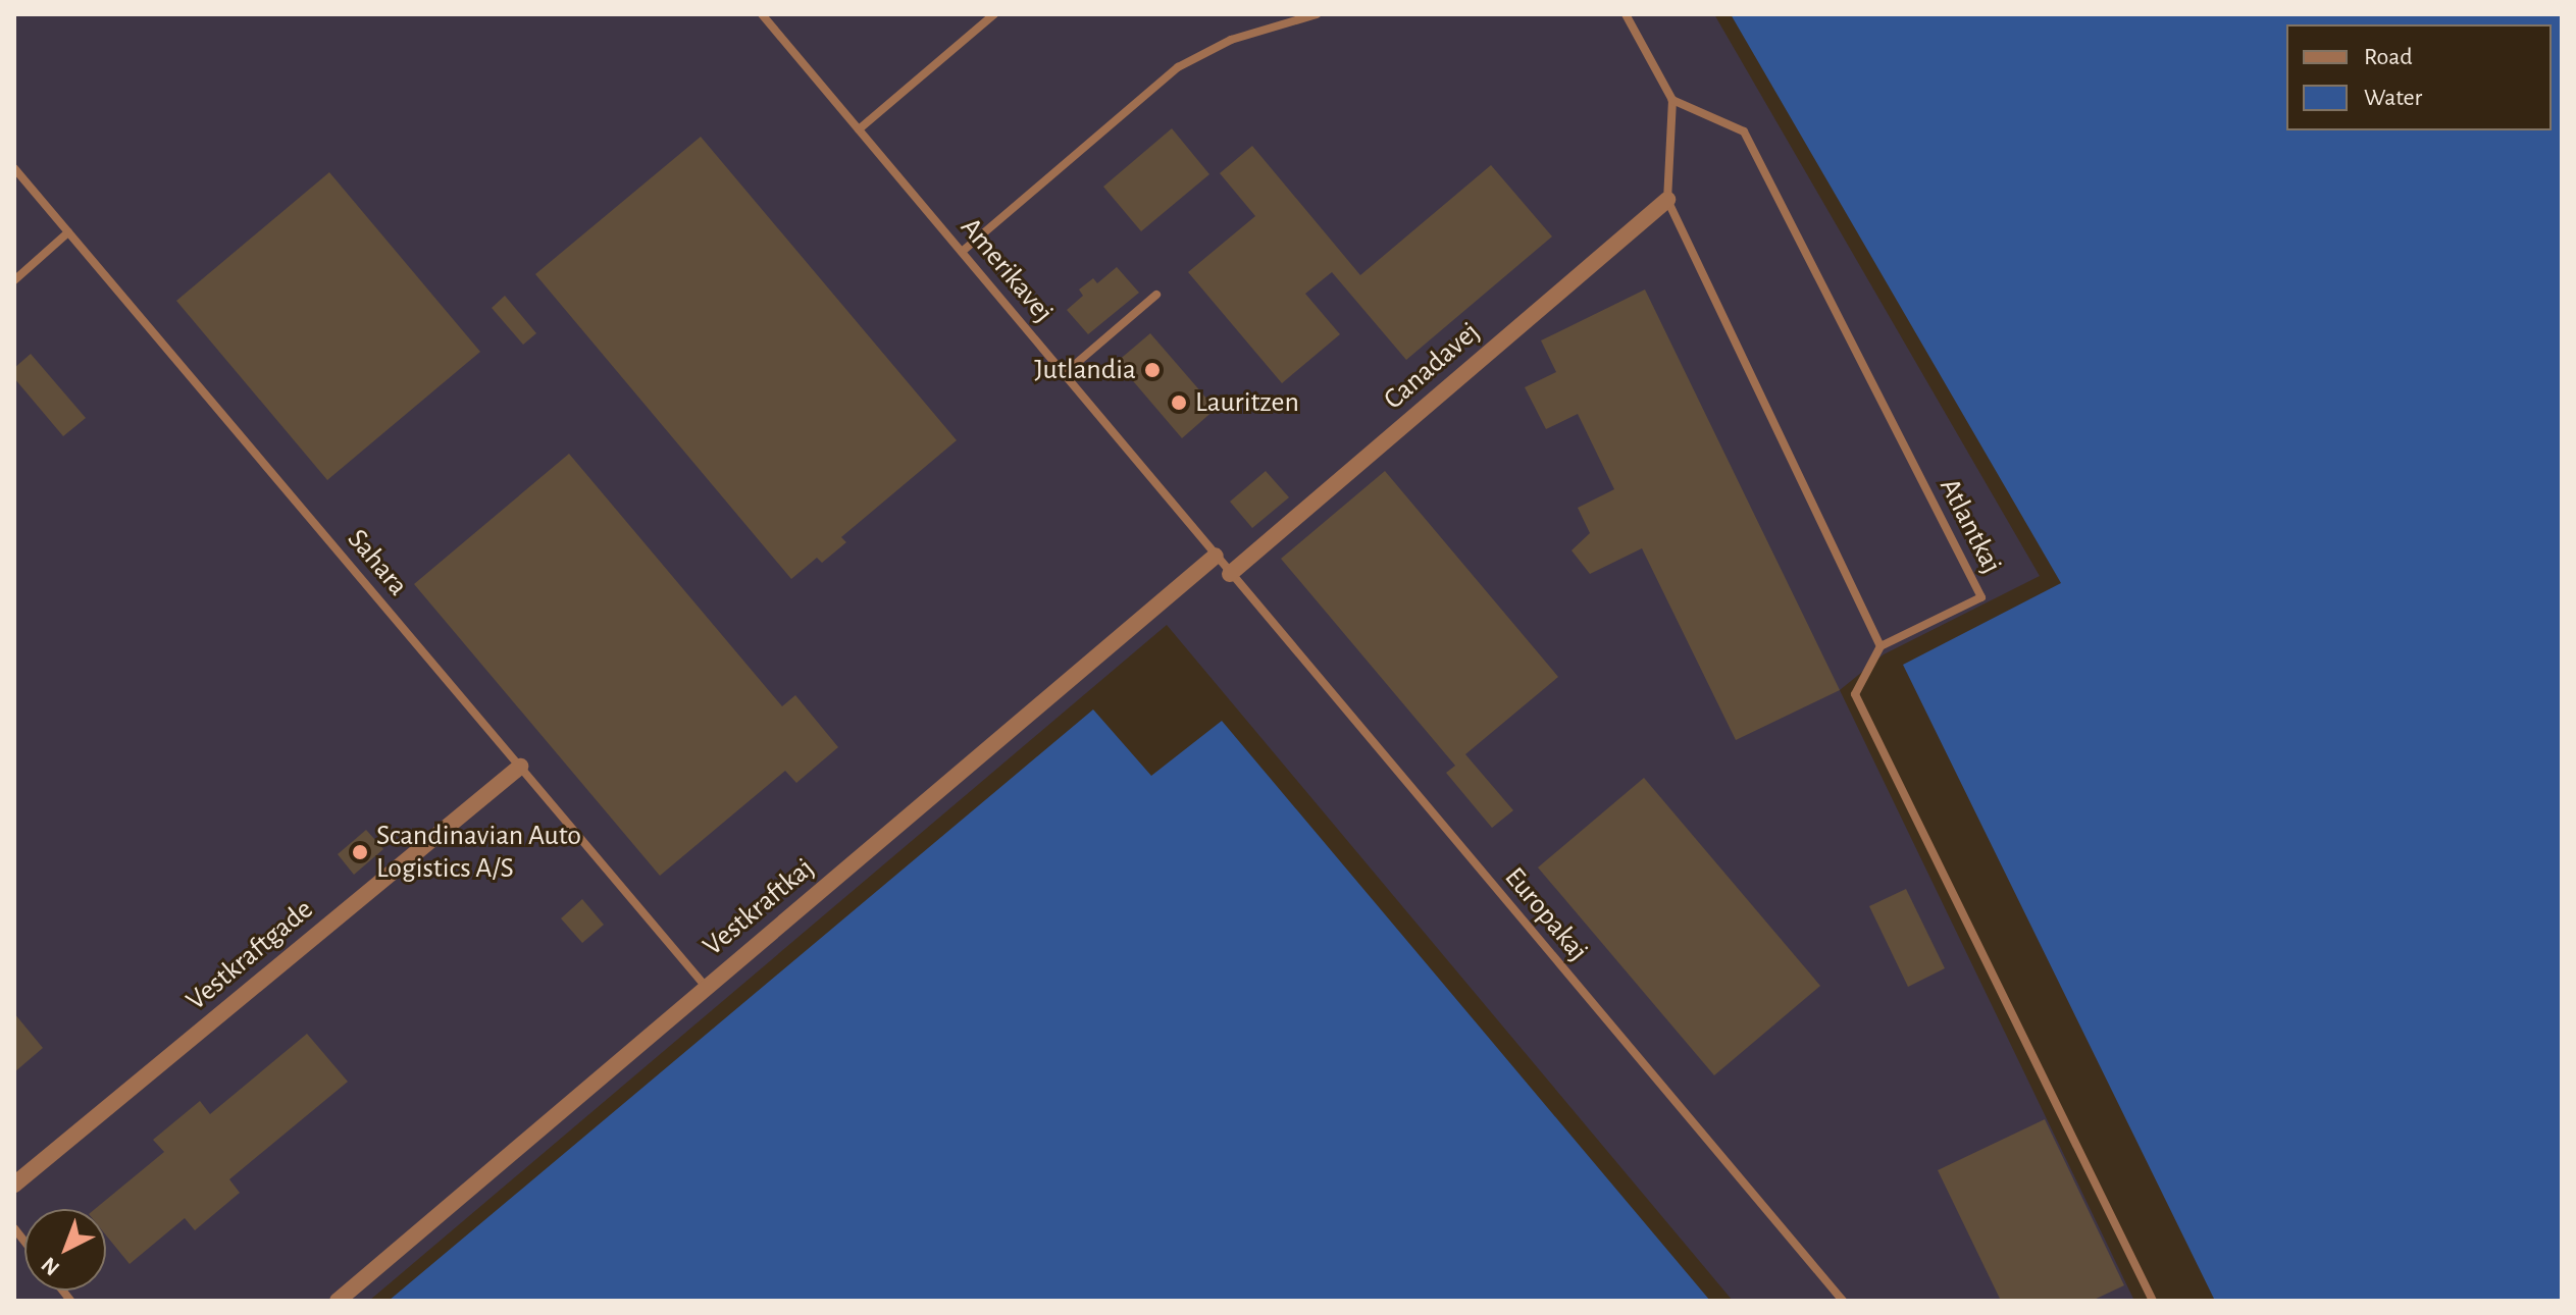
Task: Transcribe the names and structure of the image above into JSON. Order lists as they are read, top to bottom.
{
  "streets": {
    "street": ["Canadavej", "Vestkraftkaj", "Vestkraftgade"],
    "lane": [
      "Amerikavej",
      "Atlantkaj",
      "Sahara",
      "Europakaj"
    ]
  },
  "crossings": [
    ["Amerikavej", "Vestkraftkaj"],
    ["Amerikavej", "Europakaj"],
    ["Canadavej", "Europakaj"],
    ["Sahara", "Vestkraftkaj"],
    ["Sahara", "Vestkraftgade"],
    ["Vestkraftkaj", "Europakaj"]
  ],
  "places": ["Jutlandia", "Lauritzen", "Scandinavian Auto Logistics A/S"],
  "legend": ["Road", "Water"],
  "north": "bottom left"
}
